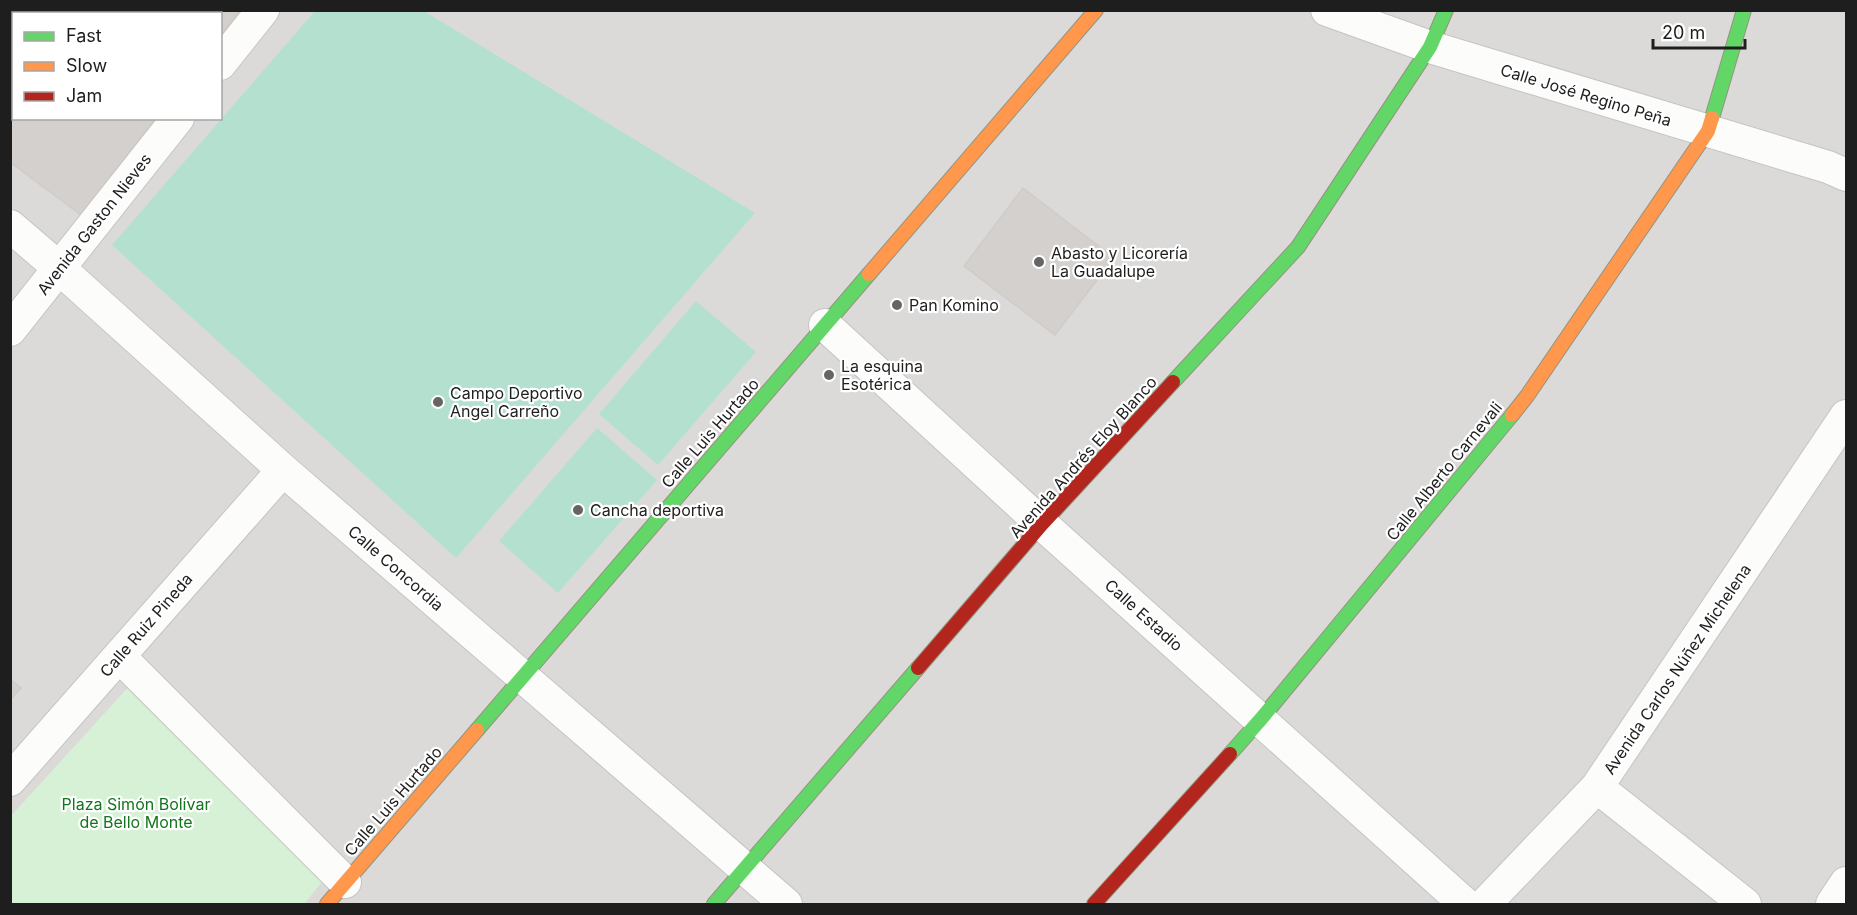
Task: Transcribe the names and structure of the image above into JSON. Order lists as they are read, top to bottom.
{
  "streets": {
    "street": [
      "Calle José Regino Peña",
      "Avenida Gaston Nieves",
      "Calle Luis Hurtado",
      "Avenida Andrés Eloy Blanco",
      "Calle Alberto Carnevali",
      "Calle Concordia",
      "Calle Estadio",
      "Calle Ruiz Pineda",
      "Avenida Carlos Núñez Michelena"
    ]
  },
  "crossings": [
    ["Calle José Regino Peña", "Avenida Andrés Eloy Blanco"],
    ["Calle José Regino Peña", "Calle Alberto Carnevali"],
    ["Avenida Gaston Nieves", "Calle Concordia"],
    ["Calle Luis Hurtado", "Calle Concordia"],
    ["Calle Luis Hurtado", "Calle Estadio"],
    ["Avenida Andrés Eloy Blanco", "Calle Concordia"],
    ["Avenida Andrés Eloy Blanco", "Calle Estadio"],
    ["Calle Alberto Carnevali", "Calle Estadio"],
    ["Calle Concordia", "Calle Ruiz Pineda"]
  ],
  "parks": ["Plaza Simón Bolívar de Bello Monte"],
  "places": [
    "Abasto y Licorería La Guadalupe",
    "Pan Komino",
    "La esquina Esotérica",
    "Campo Deportivo Angel Carreño",
    "Cancha deportiva"
  ],
  "legend": ["Fast", "Slow", "Jam"],
  "scale_bar": "20 m"
}
